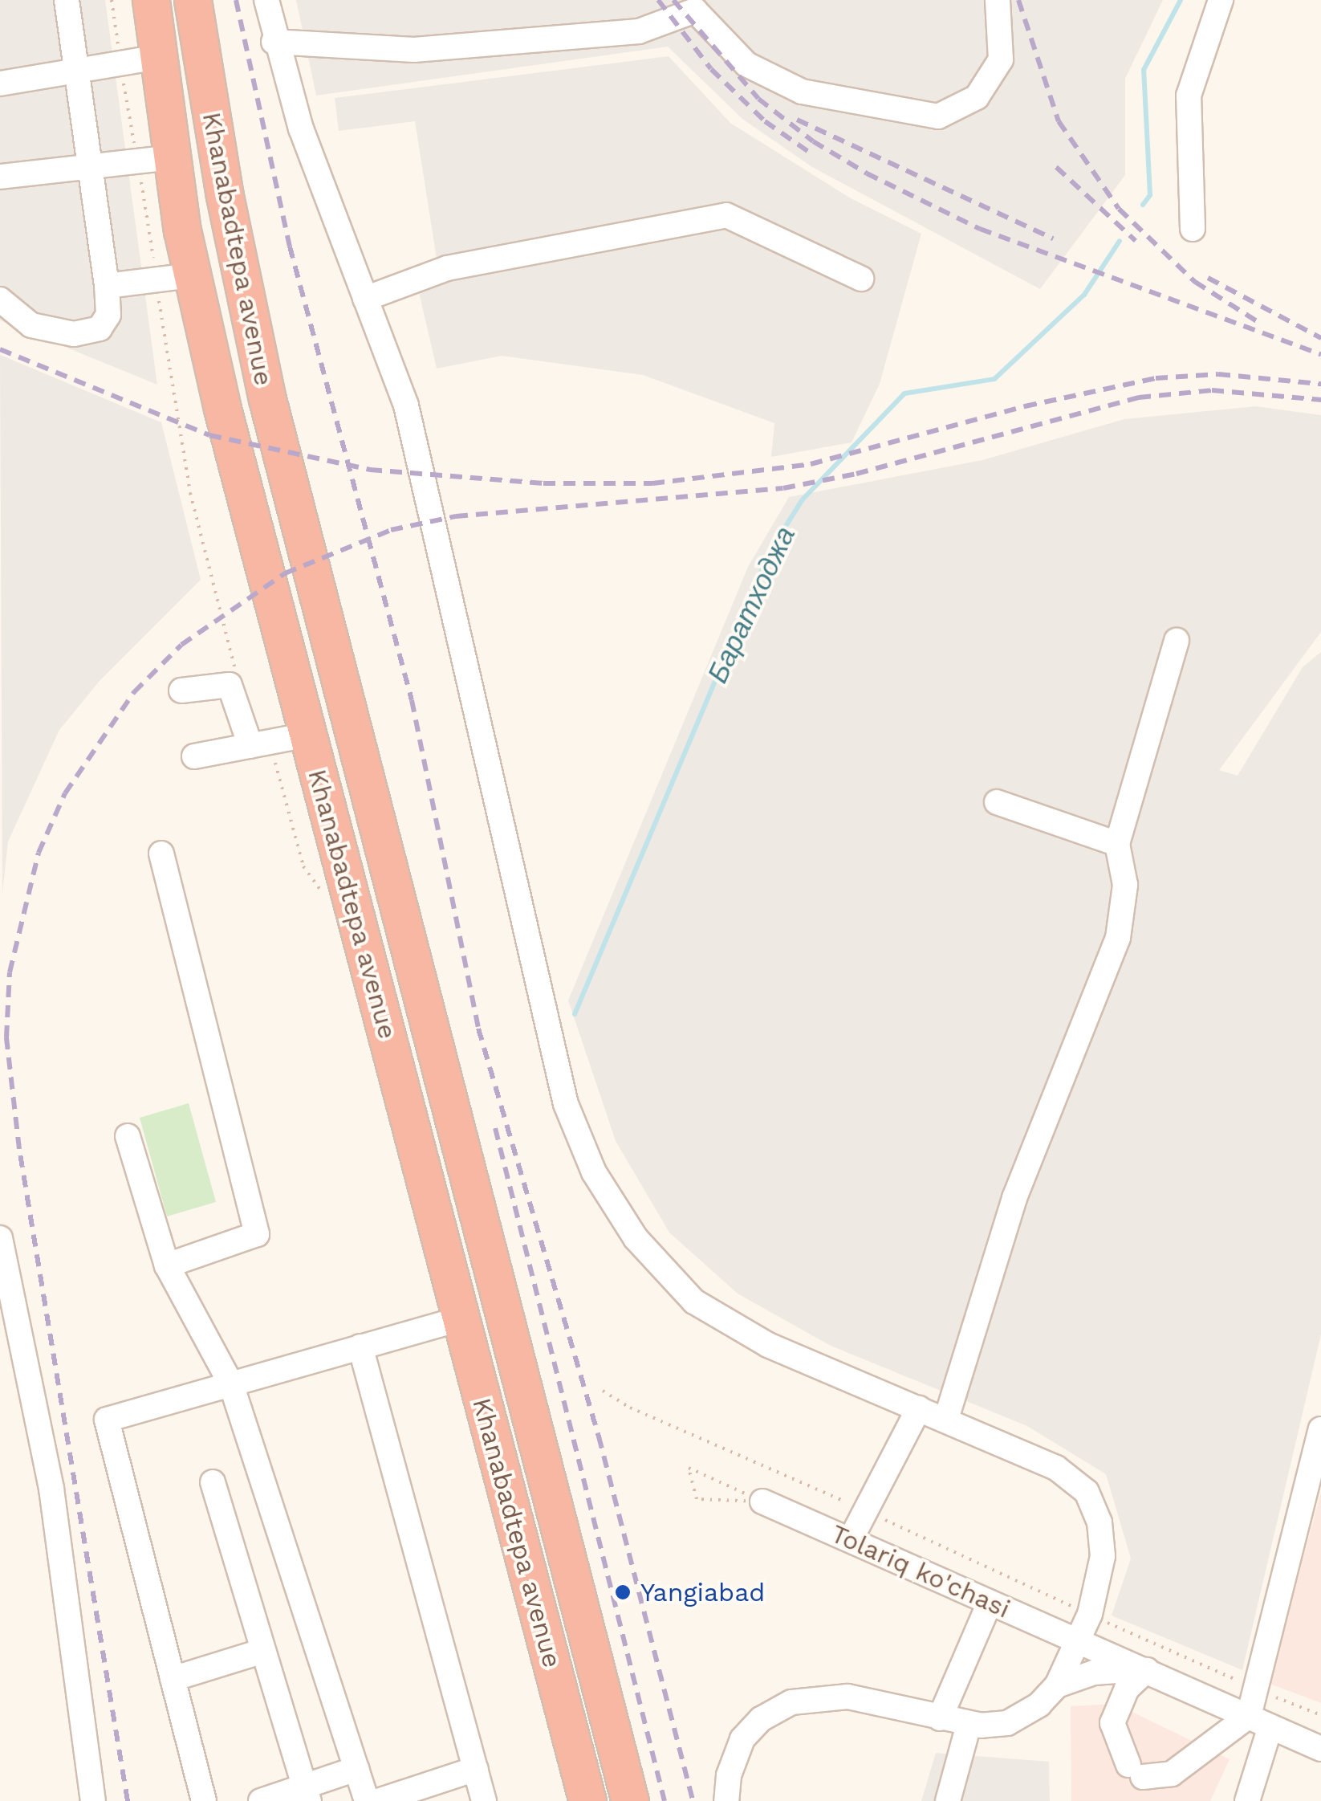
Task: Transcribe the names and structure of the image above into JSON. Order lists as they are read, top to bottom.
{
  "streets": {
    "highway": ["Khanabadtepa avenue"],
    "street": ["Tolariq ko'chasi"]
  },
  "water": ["Баратходжа"],
  "places": ["Yangiabad"]
}
